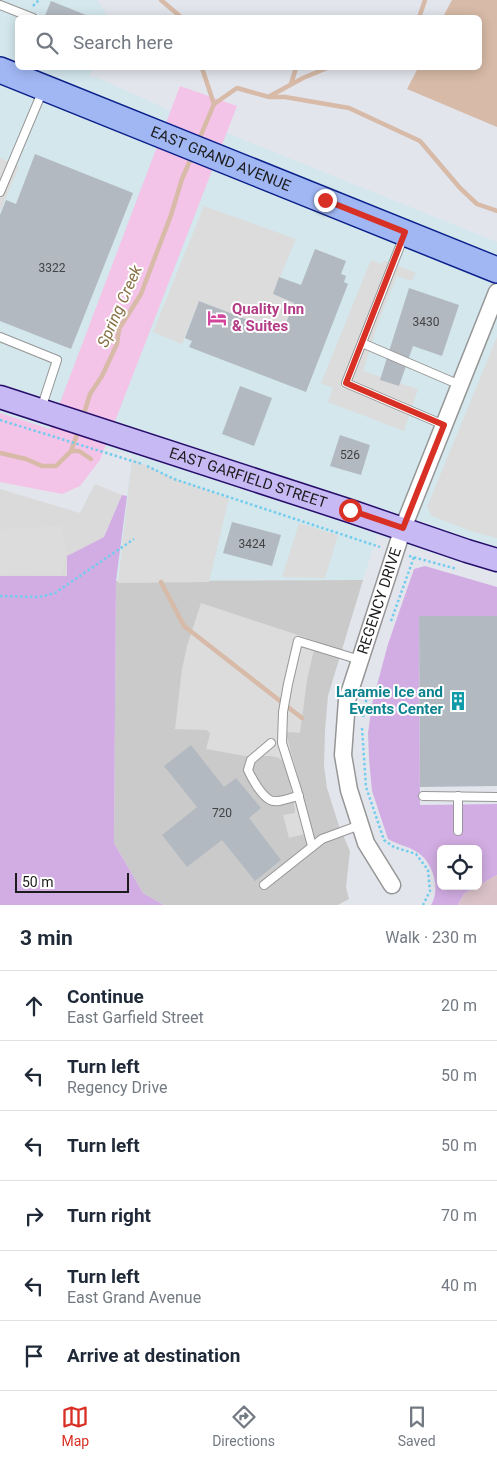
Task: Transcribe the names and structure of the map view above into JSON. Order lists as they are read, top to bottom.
{
  "streets": {
    "main road": ["EAST GRAND AVENUE"],
    "street": ["EAST GARFIELD STREET", "REGENCY DRIVE"]
  },
  "crossings": [
    ["EAST GARFIELD STREET", "REGENCY DRIVE"]
  ],
  "water": ["Spring Creek"],
  "places": {
    "hotel": ["Quality Inn & Suites"],
    "building": ["Laramie Ice and Events Center"]
  },
  "house_numbers": [
    "3322",
    "3430",
    "526",
    "3424",
    "720"
  ],
  "scale_bar": "50 m",
  "page": {
    "search": "Search here",
    "scale": "50 m",
    "heading": ["3 min", "Walk · 230 m"],
    "list": [
      ["Continue", "East Garfield Street", "20 m"],
      ["Turn left", "Regency Drive", "50 m"],
      ["Turn left", "50 m"],
      ["Turn right", "70 m"],
      ["Turn left", "East Grand Avenue", "40 m"],
      "Arrive at destination"
    ],
    "nav": ["Map", "Directions", "Saved"]
  }
}
